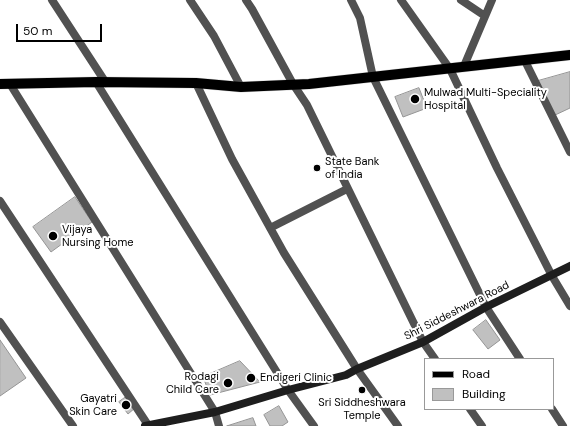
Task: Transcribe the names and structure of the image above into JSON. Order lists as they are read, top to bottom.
{
  "streets": {
    "street": ["Shri Siddeshwara Road"]
  },
  "places": [
    "Mulwad Multi-Speciality Hospital",
    "State Bank of India",
    "Vijaya Nursing Home",
    "Endigeri Clinic",
    "Rodagi Child Care",
    "Sri Siddheshwara Temple",
    "Gayatri Skin Care"
  ],
  "legend": ["Road", "Building"],
  "scale_bar": "50 m"
}
